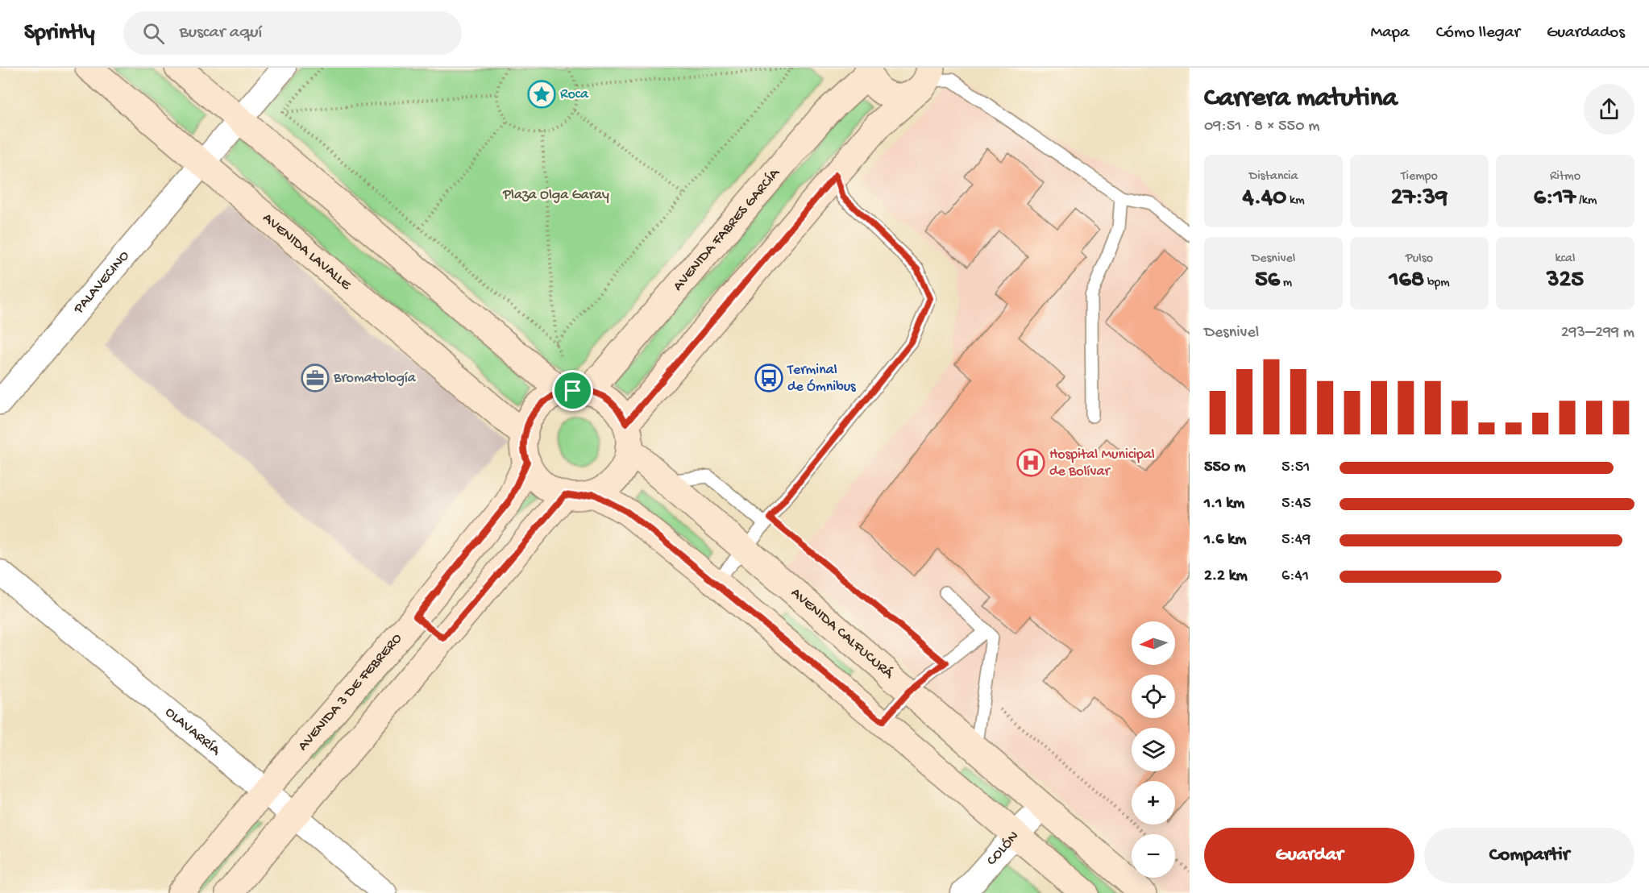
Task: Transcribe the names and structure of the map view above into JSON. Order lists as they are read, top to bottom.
{
  "streets": {
    "main road": [
      "AVENIDA FABRES GARCÍA",
      "AVENIDA LAVALLE",
      "AVENIDA CALFUCURÁ",
      "AVENIDA 3 DE FEBRERO"
    ],
    "street": ["PALAVECINO", "OLAVARRÍA", "COLÓN"]
  },
  "crossings": [
    ["AVENIDA FABRES GARCÍA", "AVENIDA LAVALLE"],
    ["AVENIDA FABRES GARCÍA", "AVENIDA CALFUCURÁ"],
    ["AVENIDA FABRES GARCÍA", "AVENIDA 3 DE FEBRERO"],
    ["AVENIDA LAVALLE", "PALAVECINO"],
    ["AVENIDA LAVALLE", "AVENIDA CALFUCURÁ"],
    ["AVENIDA LAVALLE", "AVENIDA 3 DE FEBRERO"],
    ["AVENIDA CALFUCURÁ", "AVENIDA 3 DE FEBRERO"],
    ["AVENIDA CALFUCURÁ", "COLÓN"],
    ["AVENIDA 3 DE FEBRERO", "OLAVARRÍA"]
  ],
  "parks": ["Plaza Olga Garay"],
  "places": {
    "place": ["Roca"],
    "office": ["Bromatología"],
    "bus stop": ["Terminal de Ómnibus"],
    "hospital": ["Hospital Municipal de Bolívar"]
  },
  "north": "left",
  "page": {
    "header": "Sprintly",
    "search": "Buscar aquí",
    "nav": ["Mapa", "Cómo llegar", "Guardados"],
    "heading": ["Carrera matutina", "09:51 · 8 × 550 m"],
    "stats": [
      ["Distancia", "4.40 km"],
      ["Tiempo", "27:39"],
      ["Ritmo", "6:17 /km"],
      ["Desnivel", "56 m"],
      ["Pulso", "168 bpm"],
      ["kcal", "325"]
    ],
    "chart": ["Desnivel", "293–299 m"],
    "list": [
      {
        "name": "550 m",
        "note": "5:51"
      },
      {
        "name": "1.1 km",
        "note": "5:45"
      },
      {
        "name": "1.6 km",
        "note": "5:49"
      },
      {
        "name": "2.2 km",
        "note": "6:41"
      }
    ],
    "map_buttons": ["+", "−"],
    "buttons": ["Guardar", "Compartir"]
  }
}
